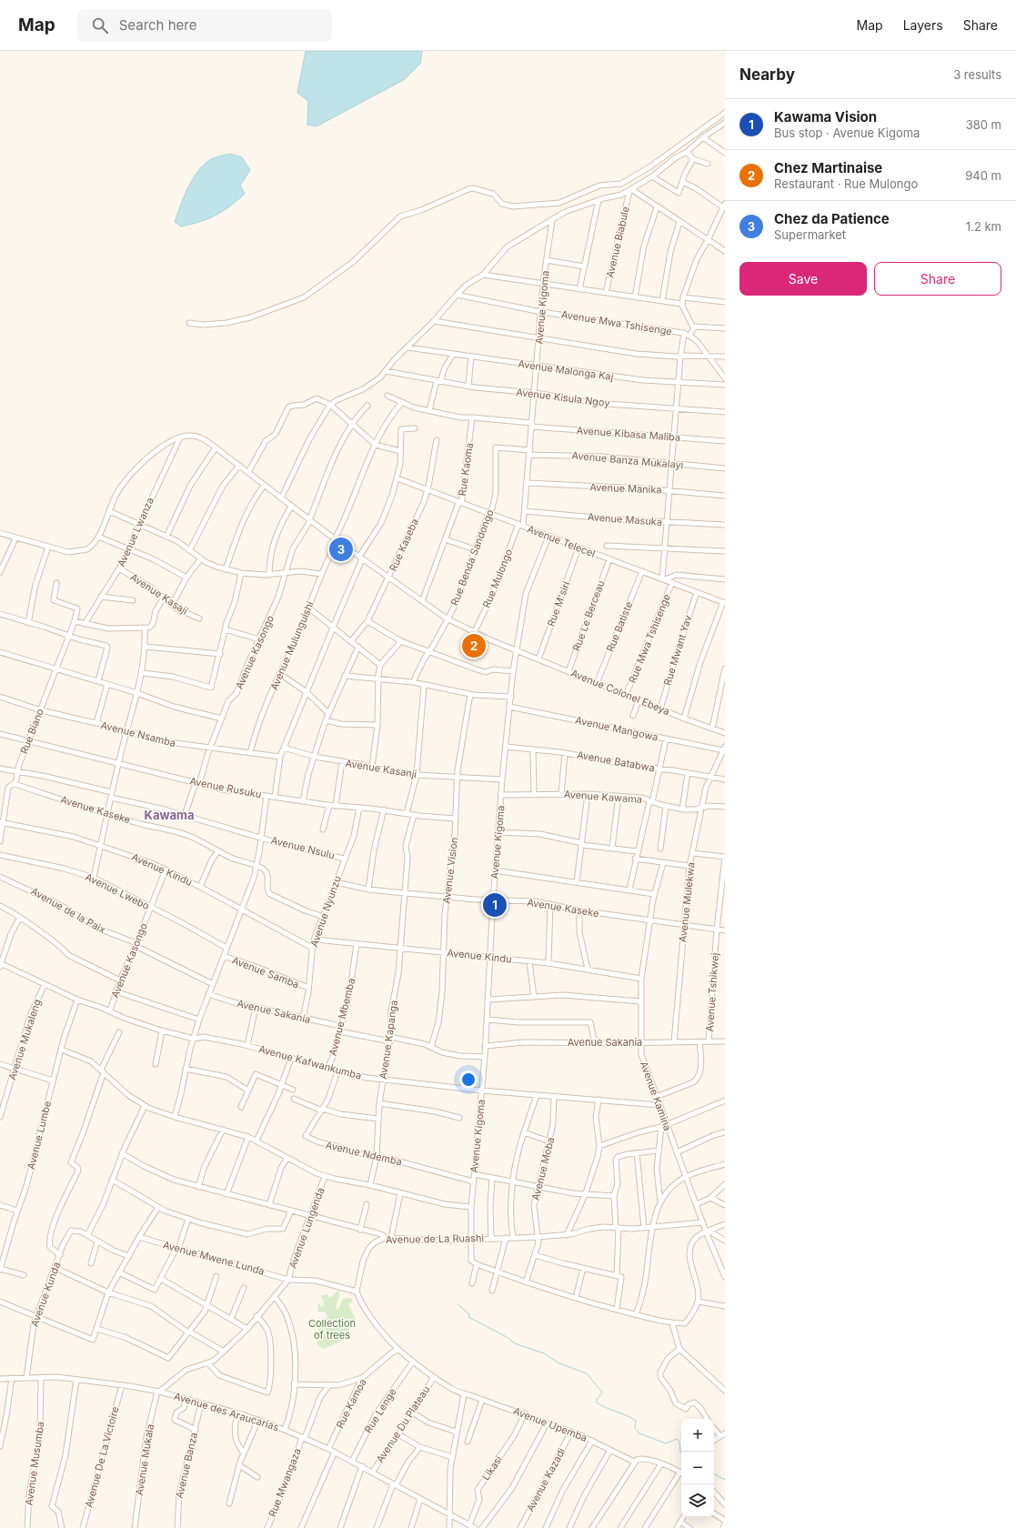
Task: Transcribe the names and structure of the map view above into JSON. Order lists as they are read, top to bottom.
{
  "streets": {
    "street": [
      "Avenue Biabule",
      "Avenue Kigoma",
      "Avenue Mwa Tshisenge",
      "Avenue Malonga Kaj",
      "Avenue Kisula Ngoy",
      "Avenue Kibasa Maliba",
      "Avenue Banza Mukalayi",
      "Rue Kaoma",
      "Avenue Manika",
      "Avenue Masuka",
      "Avenue Lwanza",
      "Avenue Telecel",
      "Rue Kaseba",
      "Rue Benda Sandongo",
      "Rue Mulongo",
      "Avenue Kasaji",
      "Rue M'siri",
      "Rue Le Berceau",
      "Rue Batiste",
      "Rue Mwa Tshisenge",
      "Avenue Mulunguishi",
      "Rue Mwant Yav",
      "Avenue Kasongo",
      "Avenue Colonel Ebeya",
      "Avenue Mangowa",
      "Rue Biano",
      "Avenue Nsamba",
      "Avenue Batabwa",
      "Avenue Kasanji",
      "Avenue Rusuku",
      "Avenue Kawama",
      "Avenue Kaseke",
      "Avenue Nsulu",
      "Avenue Kindu",
      "Avenue Vision",
      "Avenue Lwebo",
      "Avenue Mulekwa",
      "Avenue de la Paix",
      "Avenue Nyunzu",
      "Avenue Samba",
      "Avenue Tshikwej",
      "Avenue Sakania",
      "Avenue Mbemba",
      "Avenue Mukaleng",
      "Avenue Kapanga",
      "Avenue Kafwankumba",
      "Avenue Kamina",
      "Avenue Lumbe",
      "Avenue Ndemba",
      "Avenue Moba",
      "Avenue Lungenda",
      "Avenue de La Ruashi",
      "Avenue Mwene Lunda",
      "Avenue Kunda",
      "Rue Kamoa",
      "Rue Lenge",
      "Avenue des Araucarias",
      "Avenue Du Plateau",
      "Avenue Upemba",
      "Avenue De La Victoire",
      "Avenue Mukala",
      "Avenue Musumba",
      "Avenue Banza",
      "Likasi",
      "Avenue Kazadi",
      "Rue Mwangaza"
    ]
  },
  "crossings": [
    ["Avenue Kigoma", "Avenue Mwa Tshisenge"],
    ["Avenue Kigoma", "Avenue Malonga Kaj"],
    ["Avenue Kigoma", "Avenue Kisula Ngoy"],
    ["Avenue Kigoma", "Avenue Kibasa Maliba"],
    ["Avenue Kigoma", "Avenue Banza Mukalayi"],
    ["Avenue Kigoma", "Avenue Manika"],
    ["Avenue Kigoma", "Avenue Masuka"],
    ["Avenue Kigoma", "Avenue Telecel"],
    ["Avenue Kigoma", "Rue Mulongo"],
    ["Avenue Kigoma", "Avenue Colonel Ebeya"],
    ["Avenue Kigoma", "Avenue Mangowa"],
    ["Avenue Kigoma", "Avenue Batabwa"],
    ["Avenue Kigoma", "Avenue Kasanji"],
    ["Avenue Kigoma", "Avenue Kawama"],
    ["Avenue Kigoma", "Avenue Kaseke"],
    ["Avenue Kigoma", "Avenue Kindu"],
    ["Avenue Kigoma", "Avenue Sakania"],
    ["Avenue Kigoma", "Avenue Kafwankumba"],
    ["Avenue Kigoma", "Avenue Ndemba"],
    ["Avenue Kigoma", "Avenue de La Ruashi"],
    ["Avenue Kibasa Maliba", "Rue Kaoma"],
    ["Avenue Banza Mukalayi", "Rue Benda Sandongo"],
    ["Rue Kaoma", "Avenue Telecel"],
    ["Rue Kaoma", "Avenue Colonel Ebeya"],
    ["Avenue Lwanza", "Avenue Kasaji"],
    ["Avenue Lwanza", "Avenue Colonel Ebeya"],
    ["Avenue Telecel", "Rue Kaseba"],
    ["Avenue Telecel", "Rue Benda Sandongo"],
    ["Avenue Telecel", "Rue Mulongo"],
    ["Avenue Telecel", "Rue M'siri"],
    ["Avenue Telecel", "Rue Le Berceau"],
    ["Avenue Telecel", "Rue Batiste"],
    ["Avenue Telecel", "Rue Mwa Tshisenge"],
    ["Avenue Telecel", "Rue Mwant Yav"],
    ["Rue Kaseba", "Avenue Colonel Ebeya"],
    ["Rue Benda Sandongo", "Avenue Colonel Ebeya"],
    ["Rue Mulongo", "Avenue Colonel Ebeya"],
    ["Rue M'siri", "Avenue Colonel Ebeya"],
    ["Rue Le Berceau", "Avenue Colonel Ebeya"],
    ["Rue Batiste", "Avenue Colonel Ebeya"],
    ["Rue Mwa Tshisenge", "Avenue Colonel Ebeya"],
    ["Avenue Mulunguishi", "Avenue Colonel Ebeya"],
    ["Avenue Mulunguishi", "Avenue Nsamba"],
    ["Rue Mwant Yav", "Avenue Colonel Ebeya"],
    ["Avenue Kasongo", "Avenue Colonel Ebeya"],
    ["Avenue Kasongo", "Avenue Nsamba"],
    ["Avenue Kasongo", "Avenue Rusuku"],
    ["Avenue Kasongo", "Avenue Kindu"],
    ["Avenue Kasongo", "Avenue Lwebo"],
    ["Avenue Kasongo", "Avenue de la Paix"],
    ["Avenue Kasongo", "Avenue Kafwankumba"],
    ["Avenue Mangowa", "Avenue Mulekwa"],
    ["Rue Biano", "Avenue Nsamba"],
    ["Rue Biano", "Avenue Rusuku"],
    ["Rue Biano", "Avenue Kaseke"],
    ["Rue Biano", "Avenue Kindu"],
    ["Avenue Batabwa", "Avenue Mulekwa"],
    ["Avenue Kasanji", "Avenue Vision"],
    ["Avenue Rusuku", "Avenue Vision"],
    ["Avenue Rusuku", "Avenue Nyunzu"],
    ["Avenue Rusuku", "Avenue Kapanga"],
    ["Avenue Kawama", "Avenue Mulekwa"],
    ["Avenue Kaseke", "Avenue Vision"],
    ["Avenue Kaseke", "Avenue Mulekwa"],
    ["Avenue Kaseke", "Avenue Nyunzu"],
    ["Avenue Kaseke", "Avenue Tshikwej"],
    ["Avenue Kaseke", "Avenue Kapanga"],
    ["Avenue Kaseke", "Avenue Kamina"],
    ["Avenue Nsulu", "Avenue Nyunzu"],
    ["Avenue Kindu", "Avenue Vision"],
    ["Avenue Kindu", "Avenue Nyunzu"],
    ["Avenue Kindu", "Avenue Mbemba"],
    ["Avenue Kindu", "Avenue Kapanga"],
    ["Avenue Kindu", "Avenue Kamina"],
    ["Avenue Mulekwa", "Avenue Sakania"],
    ["Avenue Nyunzu", "Avenue Samba"],
    ["Avenue Nyunzu", "Avenue Sakania"],
    ["Avenue Tshikwej", "Avenue Sakania"],
    ["Avenue Sakania", "Avenue Mbemba"],
    ["Avenue Sakania", "Avenue Kamina"],
    ["Avenue Mbemba", "Avenue Kafwankumba"],
    ["Avenue Mukaleng", "Avenue Kafwankumba"],
    ["Avenue Kapanga", "Avenue Kafwankumba"],
    ["Avenue Kapanga", "Avenue Ndemba"],
    ["Avenue Kafwankumba", "Avenue Kamina"],
    ["Avenue Kafwankumba", "Avenue Lumbe"],
    ["Avenue Kafwankumba", "Avenue Ndemba"],
    ["Avenue Kafwankumba", "Avenue Moba"],
    ["Avenue Kamina", "Avenue de La Ruashi"],
    ["Avenue Moba", "Avenue de La Ruashi"],
    ["Avenue Lungenda", "Avenue Mwene Lunda"],
    ["Avenue de La Ruashi", "Avenue Mwene Lunda"],
    ["Avenue Kunda", "Avenue des Araucarias"],
    ["Rue Kamoa", "Avenue des Araucarias"],
    ["Rue Lenge", "Avenue des Araucarias"],
    ["Avenue des Araucarias", "Avenue Du Plateau"],
    ["Avenue des Araucarias", "Avenue De La Victoire"],
    ["Avenue des Araucarias", "Avenue Mukala"],
    ["Avenue des Araucarias", "Avenue Musumba"],
    ["Avenue des Araucarias", "Avenue Banza"],
    ["Avenue des Araucarias", "Likasi"],
    ["Avenue des Araucarias", "Rue Mwangaza"],
    ["Avenue Upemba", "Likasi"],
    ["Avenue Upemba", "Avenue Kazadi"]
  ],
  "districts": ["Kawama"],
  "parks": ["Collection of trees"],
  "page": {
    "header": "Map",
    "search": "Search here",
    "nav": ["Map", "Layers", "Share"],
    "heading": ["Nearby", "3 results"],
    "list": [
      {
        "mark": "1",
        "name": "Kawama Vision",
        "note": "Bus stop · Avenue Kigoma",
        "value": "380 m"
      },
      {
        "mark": "2",
        "name": "Chez Martinaise",
        "note": "Restaurant · Rue Mulongo",
        "value": "940 m"
      },
      {
        "mark": "3",
        "name": "Chez da Patience",
        "note": "Supermarket",
        "value": "1.2 km"
      }
    ],
    "buttons": ["Save", "Share"],
    "pins": ["3", "2", "1"],
    "map_buttons": ["+", "−"]
  }
}
